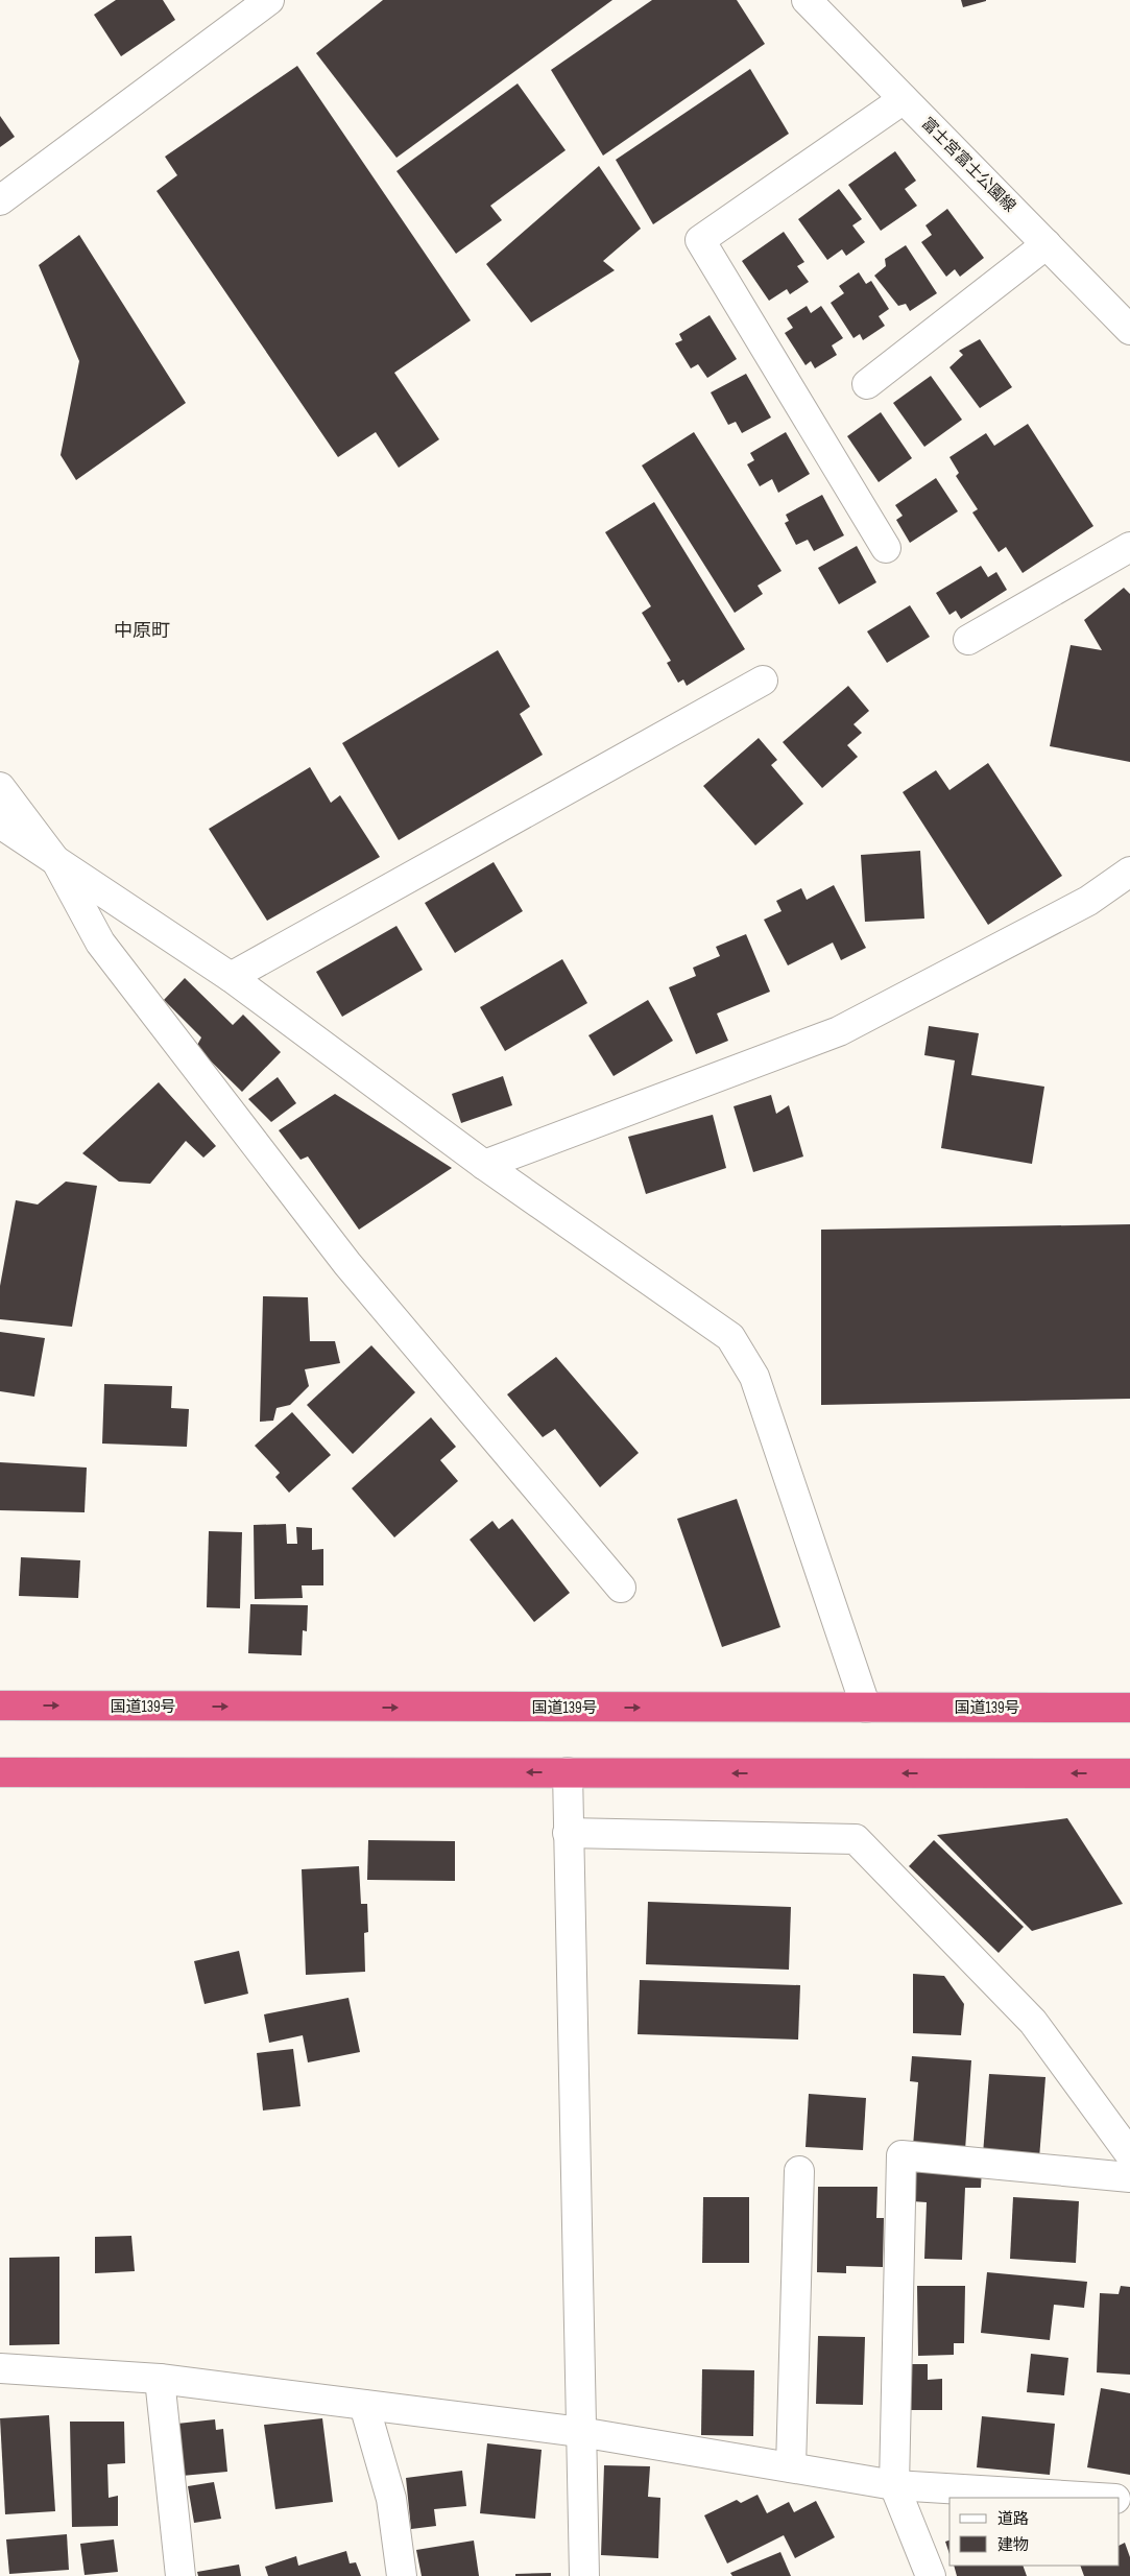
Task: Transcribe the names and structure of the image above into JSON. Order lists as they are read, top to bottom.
{
  "streets": {
    "highway": ["国道139号"],
    "street": ["富士宮富士公園線"]
  },
  "districts": ["中原町"],
  "legend": ["道路", "建物"]
}
